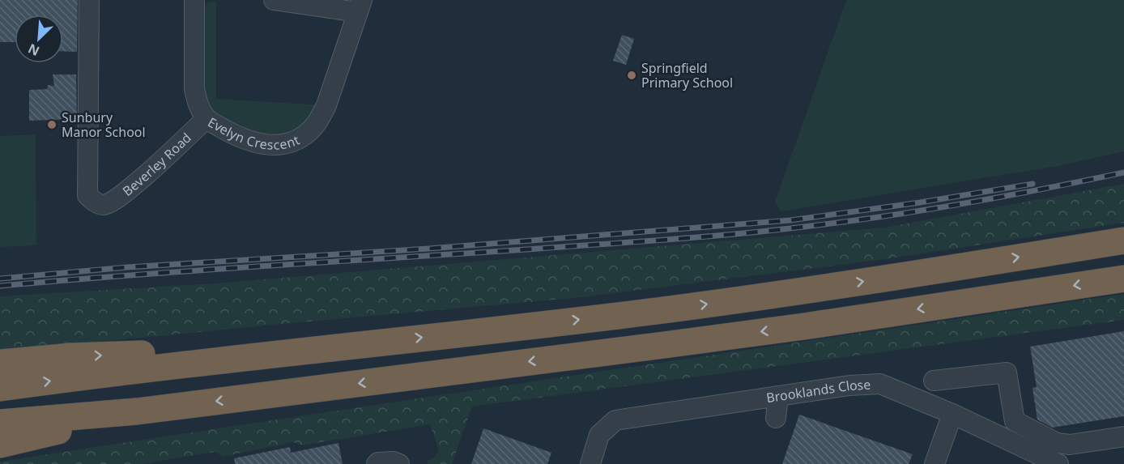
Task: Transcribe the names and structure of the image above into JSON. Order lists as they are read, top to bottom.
{
  "streets": {
    "street": ["Evelyn Crescent", "Beverley Road", "Brooklands Close"]
  },
  "crossings": [
    ["Evelyn Crescent", "Beverley Road"]
  ],
  "places": ["Springfield Primary School", "Sunbury Manor School"],
  "north": "bottom left"
}
